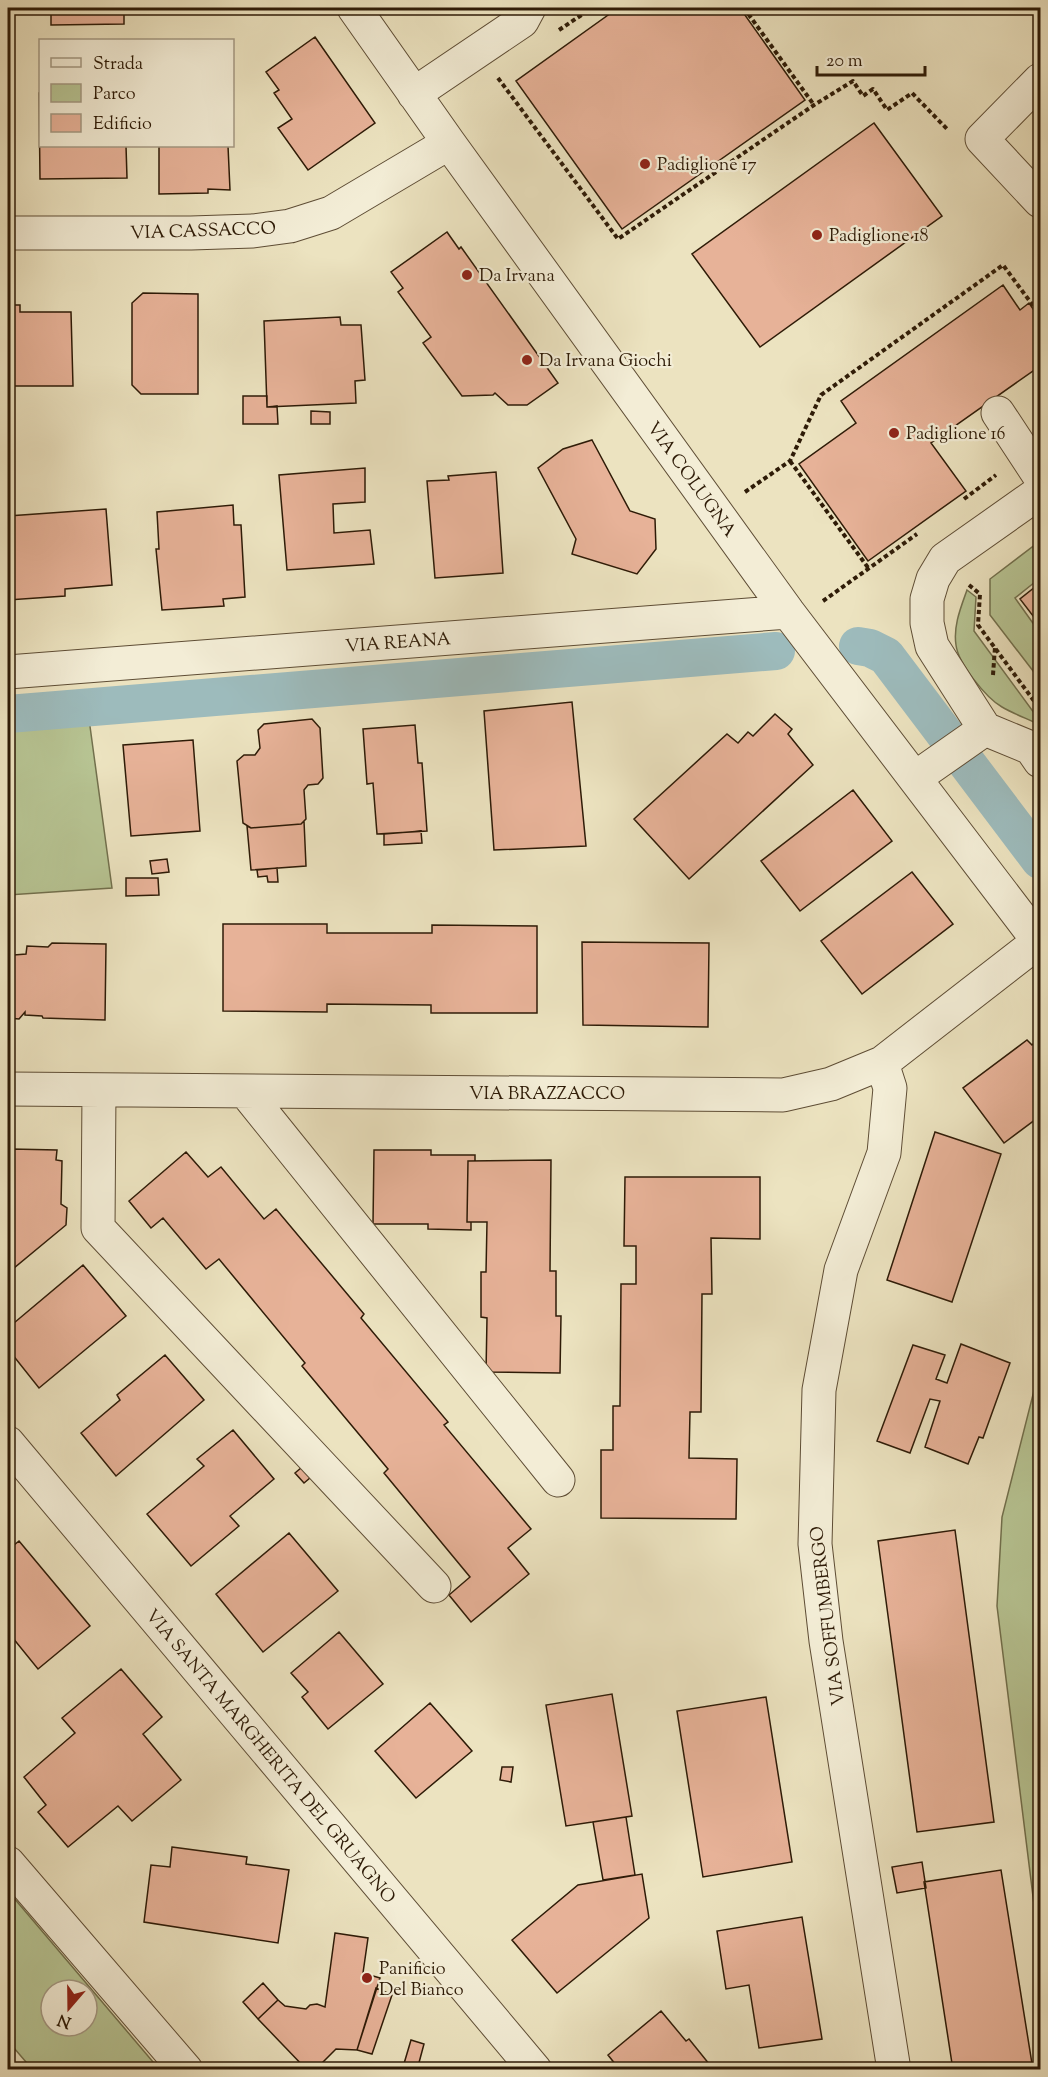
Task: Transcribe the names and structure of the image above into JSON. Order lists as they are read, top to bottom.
{
  "streets": {
    "street": [
      "VIA CASSACCO",
      "VIA COLUGNA",
      "VIA REANA",
      "VIA BRAZZACCO",
      "VIA SOFFUMBERGO",
      "VIA SANTA MARGHERITA DEL GRUAGNO"
    ]
  },
  "crossings": [
    ["VIA CASSACCO", "VIA COLUGNA"],
    ["VIA COLUGNA", "VIA REANA"],
    ["VIA COLUGNA", "VIA BRAZZACCO"],
    ["VIA BRAZZACCO", "VIA SOFFUMBERGO"]
  ],
  "places": [
    "Padiglione 17",
    "Padiglione 18",
    "Da Irvana",
    "Da Irvana Giochi",
    "Padiglione 16",
    "Panificio Del Bianco"
  ],
  "legend": ["Strada", "Parco", "Edificio"],
  "scale_bar": "20 m",
  "north": "bottom"
}
